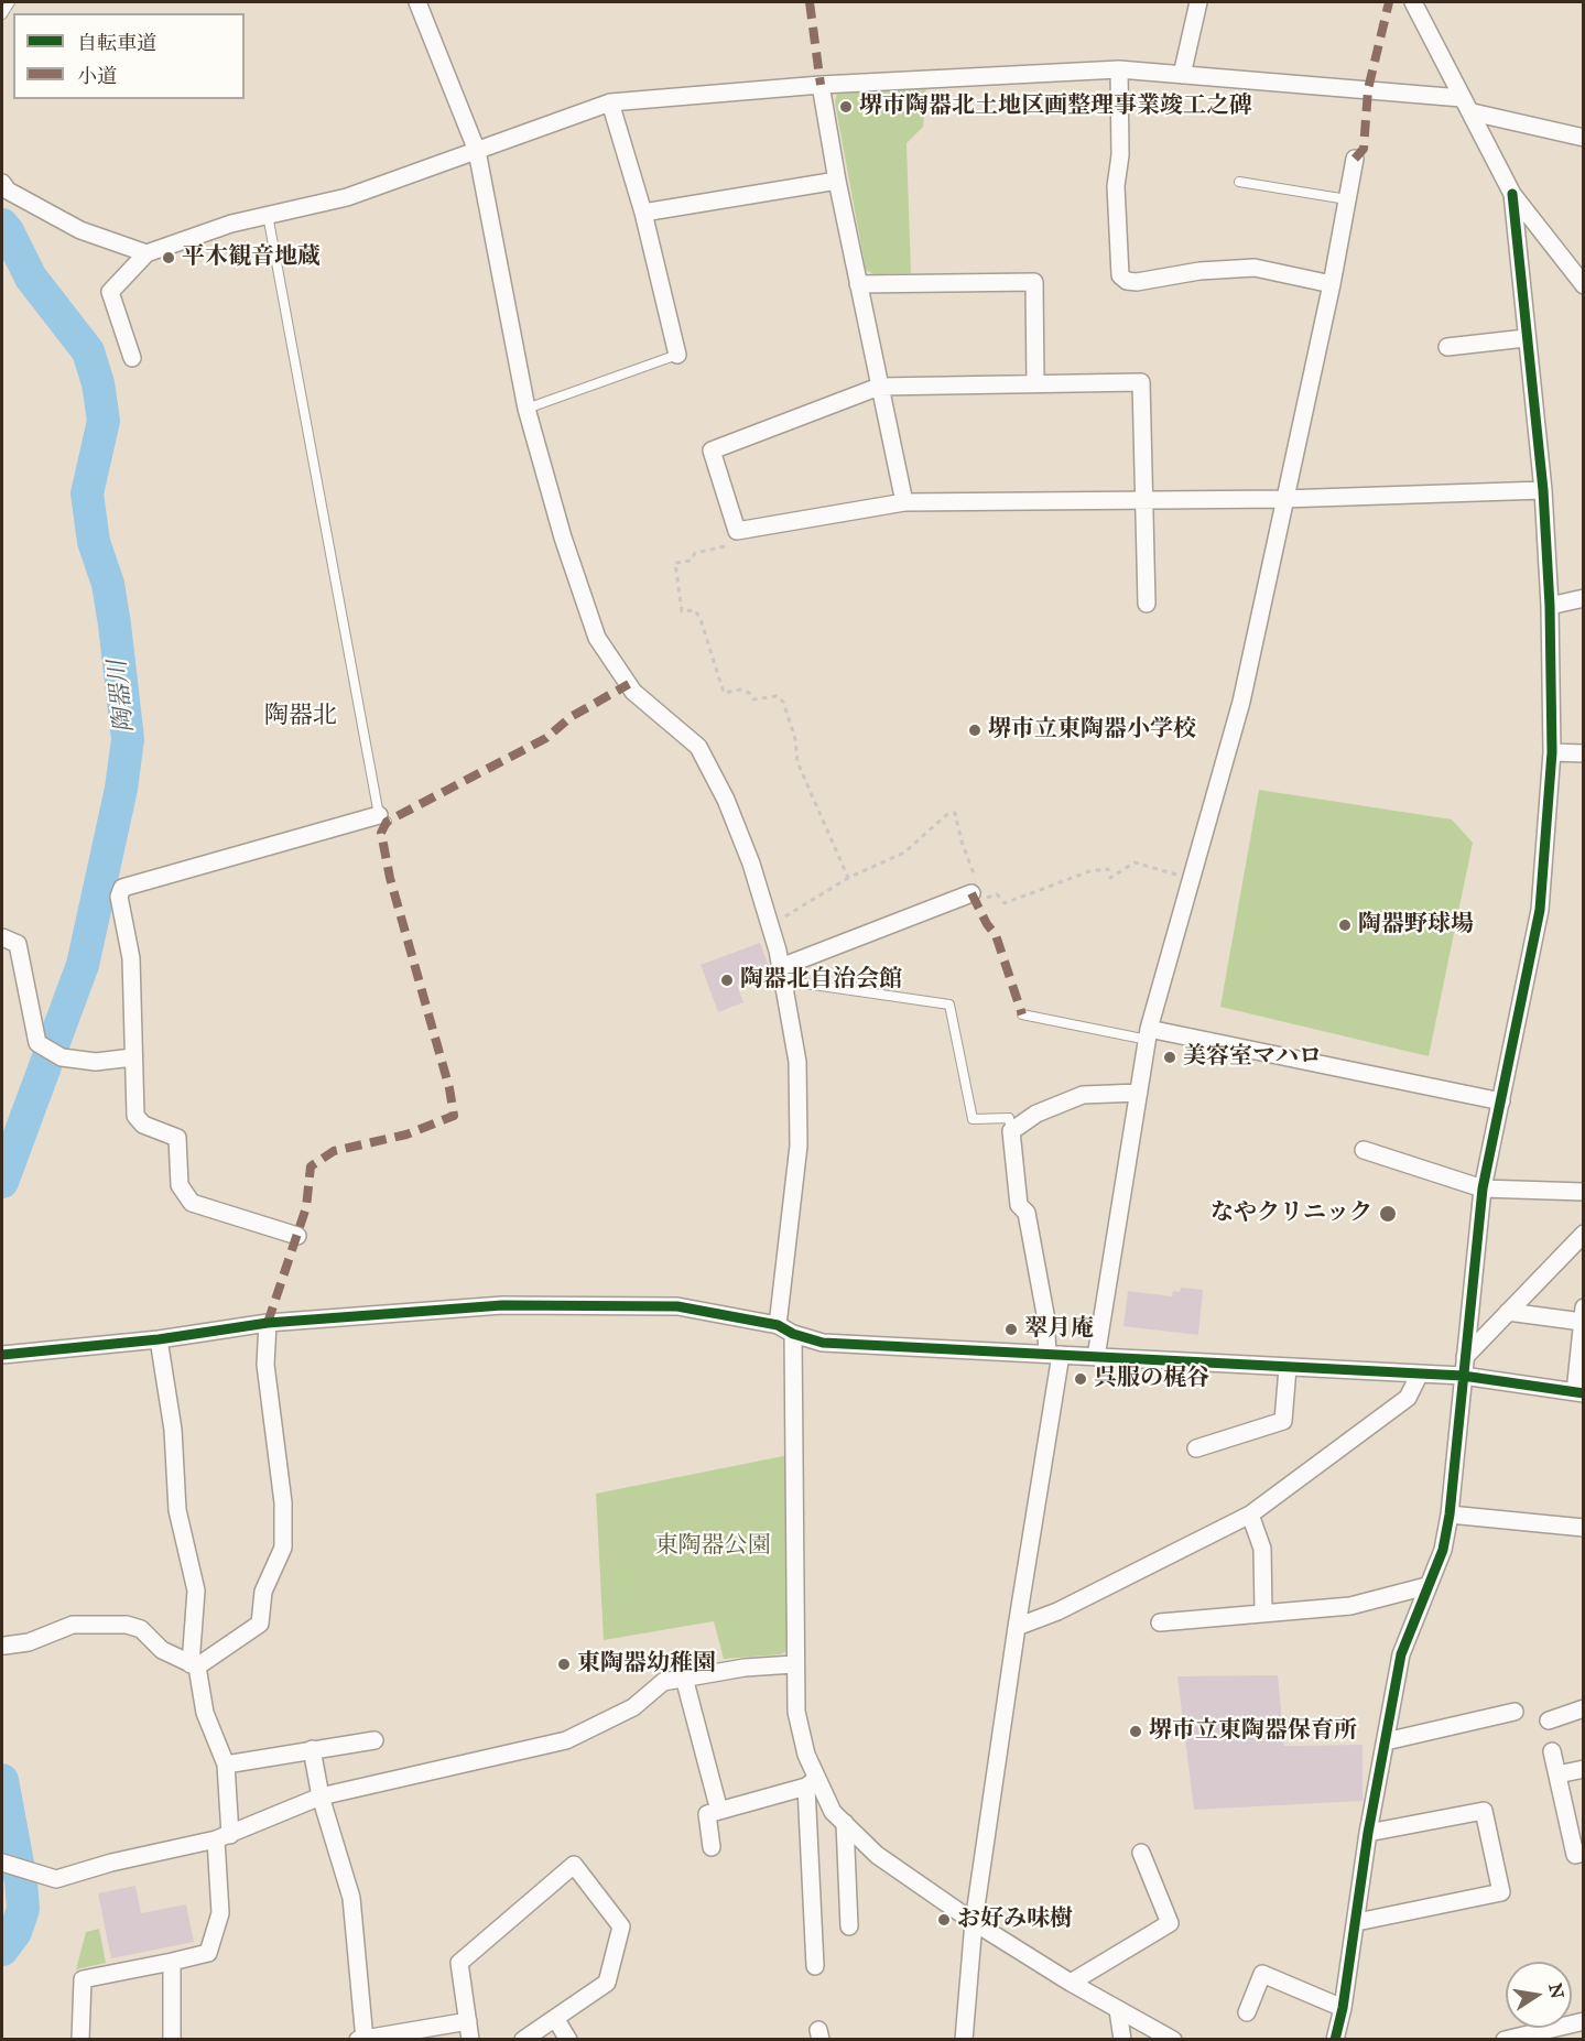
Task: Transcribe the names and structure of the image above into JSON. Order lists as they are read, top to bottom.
{
  "districts": ["陶器北"],
  "water": ["陶器川"],
  "parks": ["東陶器公園"],
  "places": [
    "堺市陶器北土地区画整理事業竣工之碑",
    "平木観音地蔵",
    "堺市立東陶器小学校",
    "陶器野球場",
    "陶器北自治会館",
    "美容室マハロ",
    "なやクリニック",
    "翠月庵",
    "呉服の梶谷",
    "東陶器幼稚園",
    "堺市立東陶器保育所",
    "お好み味樹"
  ],
  "legend": ["自転車道", "小道"],
  "north": "right"
}
